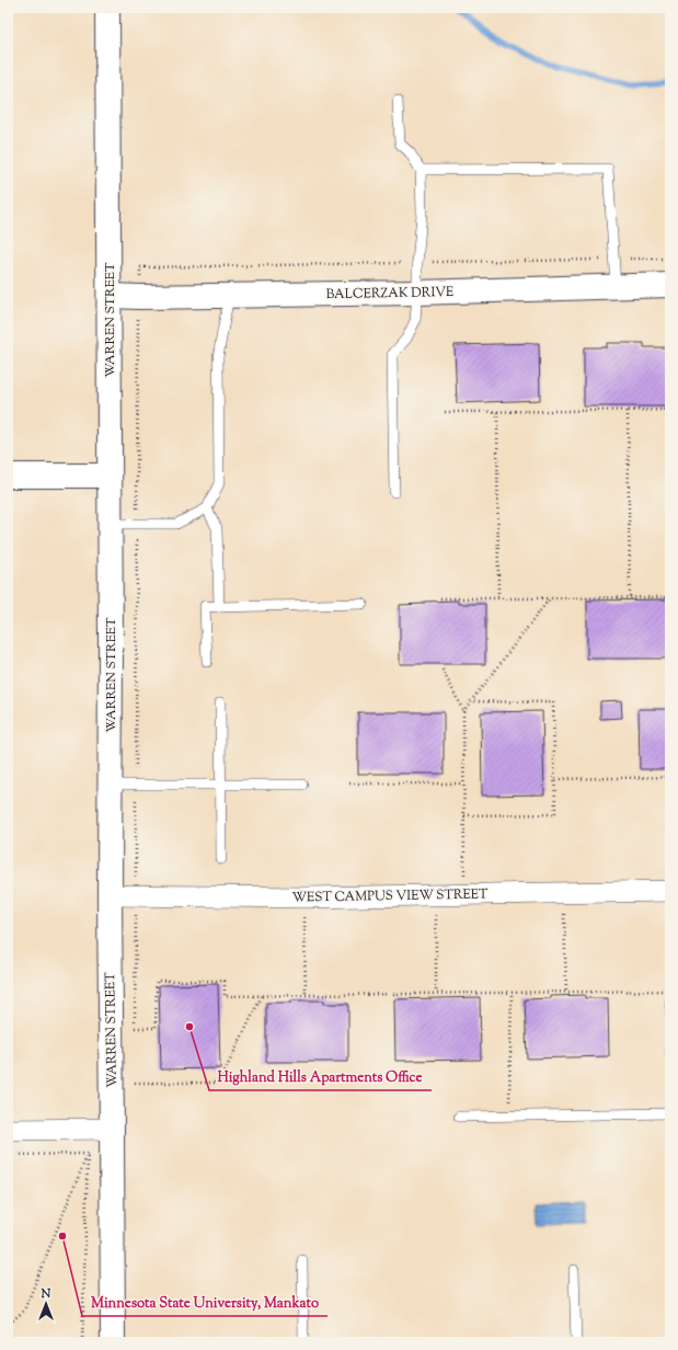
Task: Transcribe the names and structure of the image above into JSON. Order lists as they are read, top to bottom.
{
  "streets": {
    "street": ["BALCERZAK DRIVE", "WARREN STREET", "WEST CAMPUS VIEW STREET"]
  },
  "crossings": [
    ["BALCERZAK DRIVE", "WARREN STREET"],
    ["WARREN STREET", "WEST CAMPUS VIEW STREET"]
  ],
  "places": ["Highland Hills Apartments Office", "Minnesota State University, Mankato"],
  "north": "top"
}
